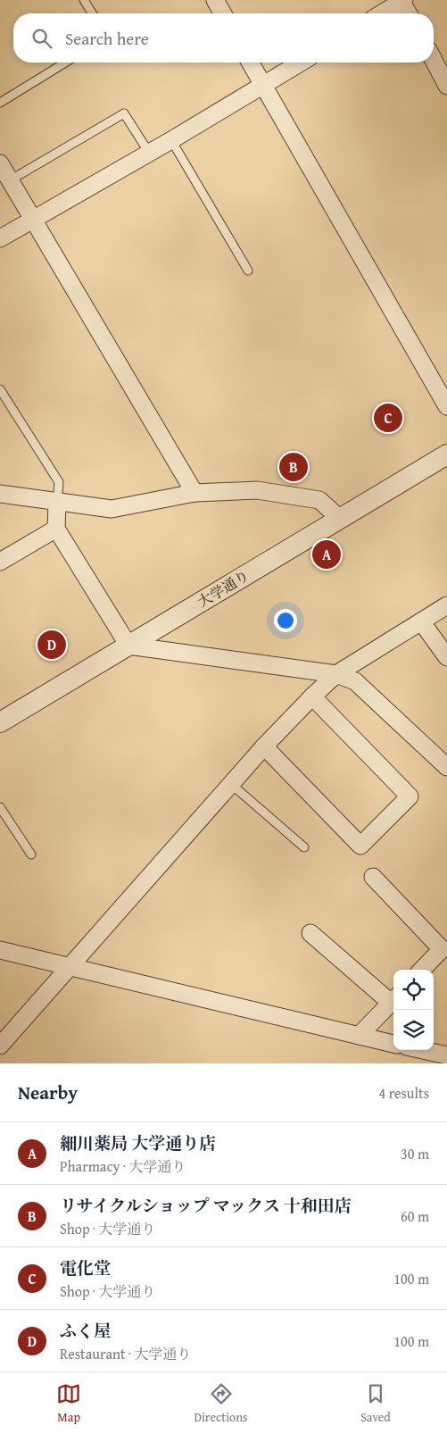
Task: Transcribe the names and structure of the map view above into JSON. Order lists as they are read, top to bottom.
{
  "streets": {
    "street": ["大学通り"]
  },
  "page": {
    "search": "Search here",
    "pins": [
      "C",
      "B",
      "A",
      "D"
    ],
    "heading": ["Nearby", "4 results"],
    "list": [
      {
        "mark": "A",
        "name": "細川薬局 大学通り店",
        "note": "Pharmacy · 大学通り",
        "value": "30 m"
      },
      {
        "mark": "B",
        "name": "リサイクルショップ マックス 十和田店",
        "note": "Shop · 大学通り",
        "value": "60 m"
      },
      {
        "mark": "C",
        "name": "電化堂",
        "note": "Shop · 大学通り",
        "value": "100 m"
      },
      {
        "mark": "D",
        "name": "ふく屋",
        "note": "Restaurant · 大学通り",
        "value": "100 m"
      }
    ],
    "nav": ["Map", "Directions", "Saved"]
  }
}
